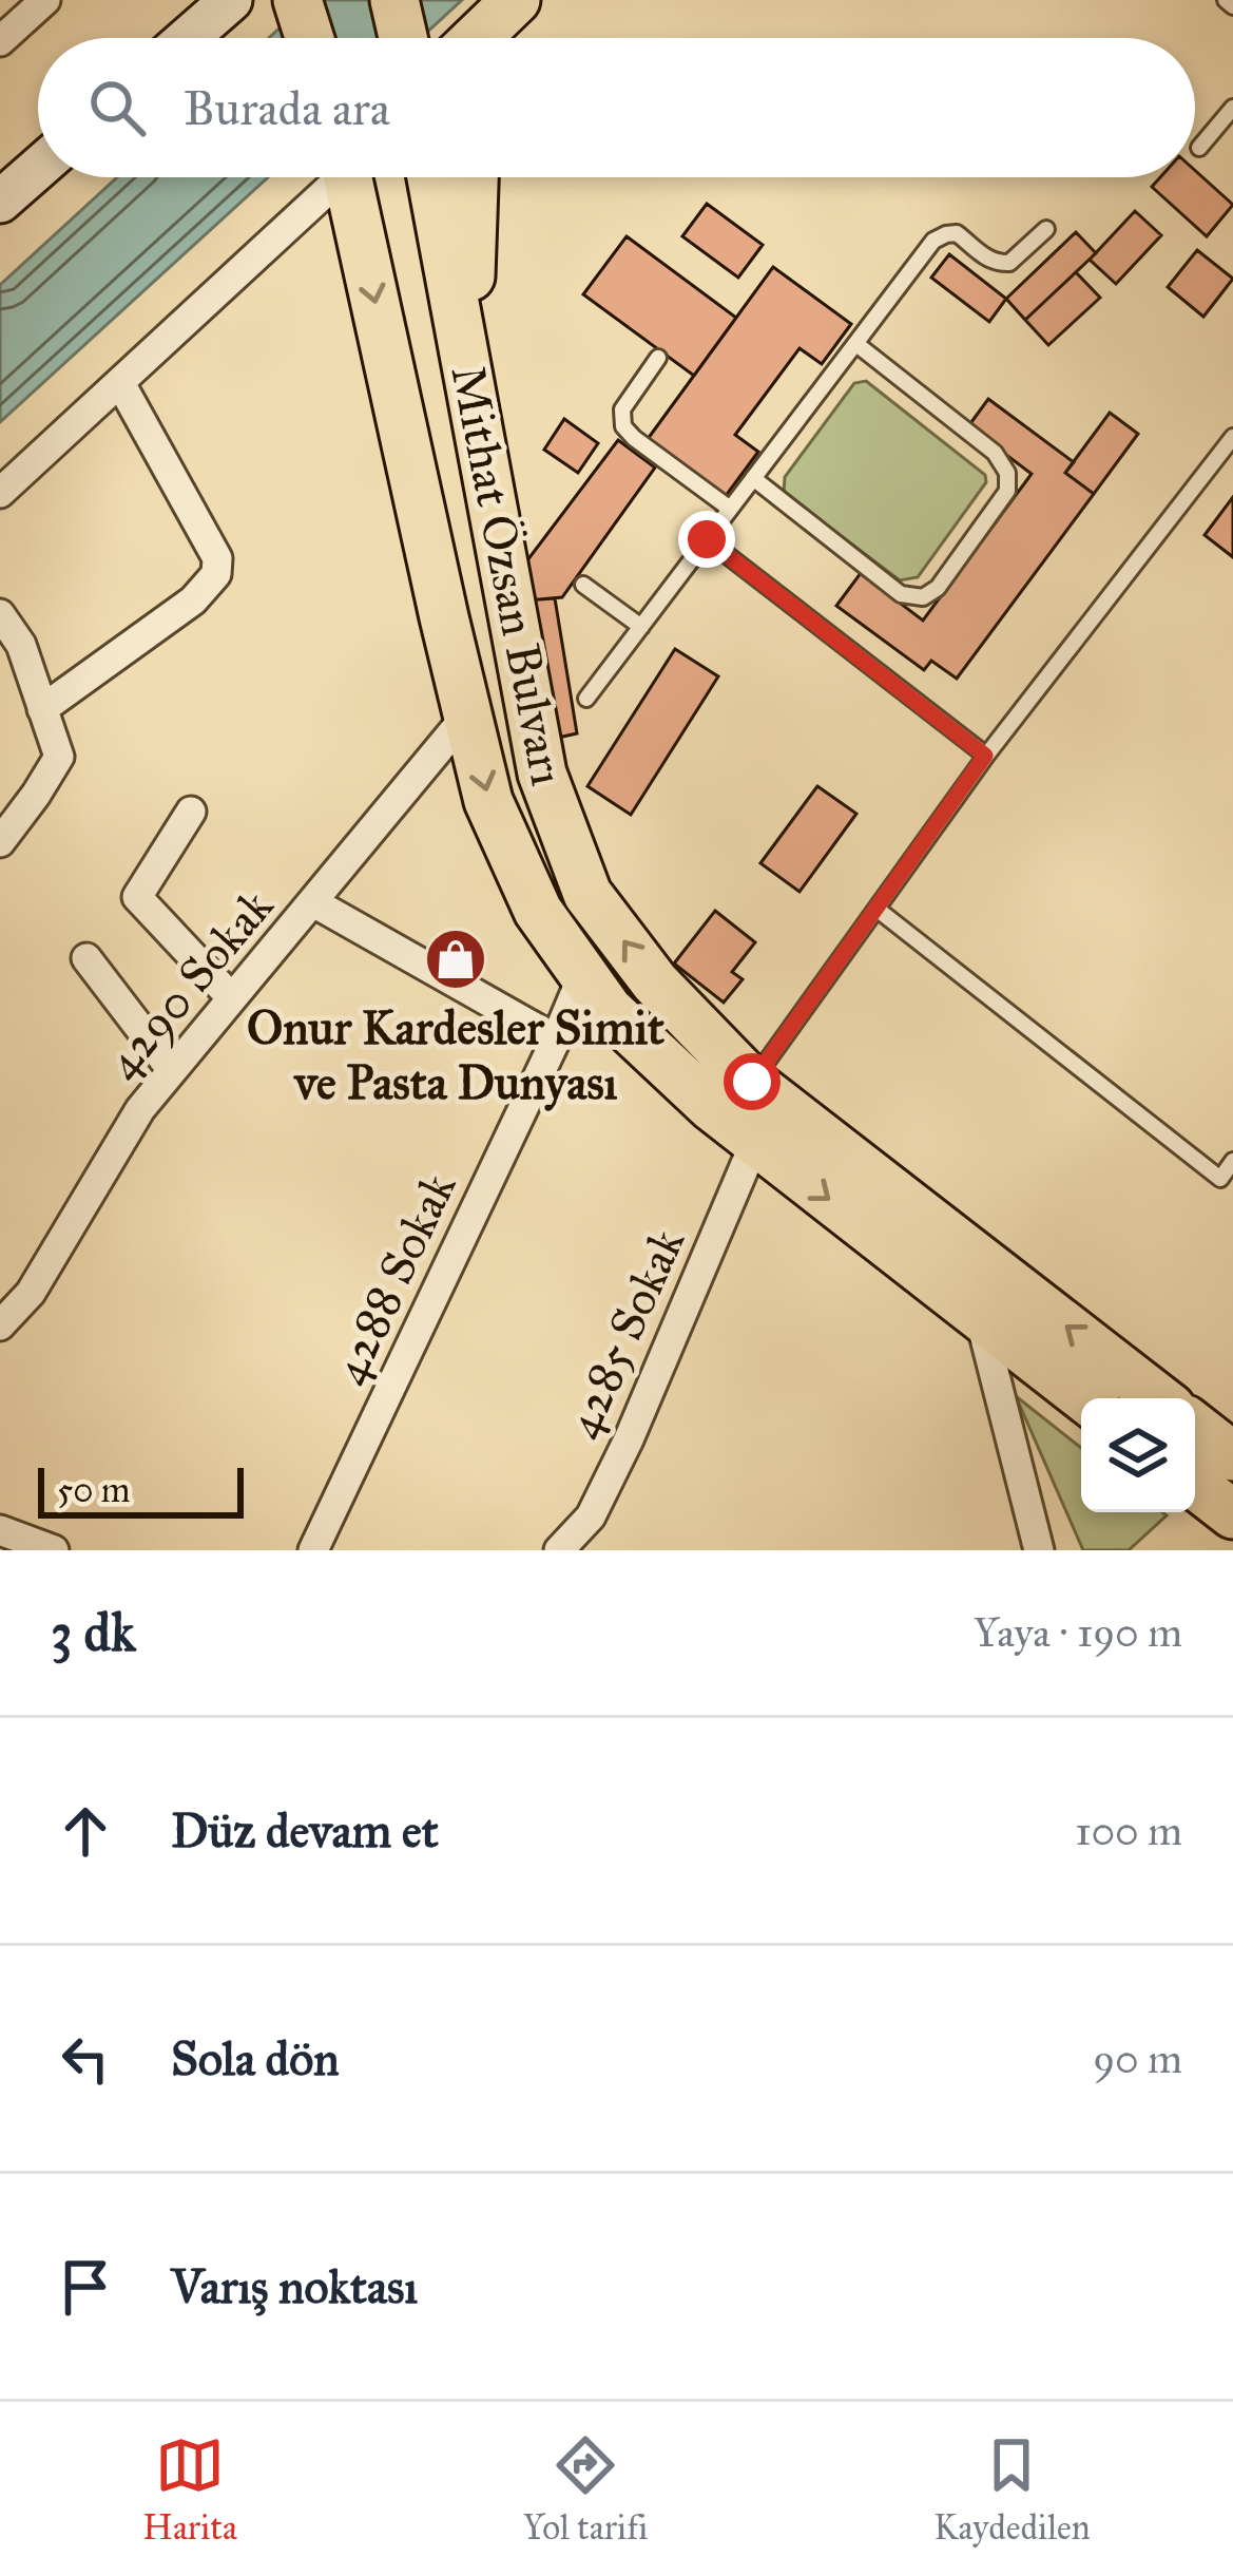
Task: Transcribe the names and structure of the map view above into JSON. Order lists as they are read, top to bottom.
{
  "streets": {
    "main road": ["Mithat Özsan Bulvarı"],
    "street": ["4290 Sokak", "4288 Sokak", "4285 Sokak"]
  },
  "crossings": [
    ["Mithat Özsan Bulvarı", "4290 Sokak"],
    ["Mithat Özsan Bulvarı", "4288 Sokak"],
    ["Mithat Özsan Bulvarı", "4285 Sokak"]
  ],
  "places": {
    "shop": ["Onur Kardesler Simit ve Pasta Dunyası"]
  },
  "scale_bar": "50 m",
  "page": {
    "search": "Burada ara",
    "scale": "50 m",
    "heading": ["3 dk", "Yaya · 190 m"],
    "list": [
      ["Düz devam et", "100 m"],
      ["Sola dön", "90 m"],
      "Varış noktası"
    ],
    "nav": ["Harita", "Yol tarifi", "Kaydedilen"]
  }
}
